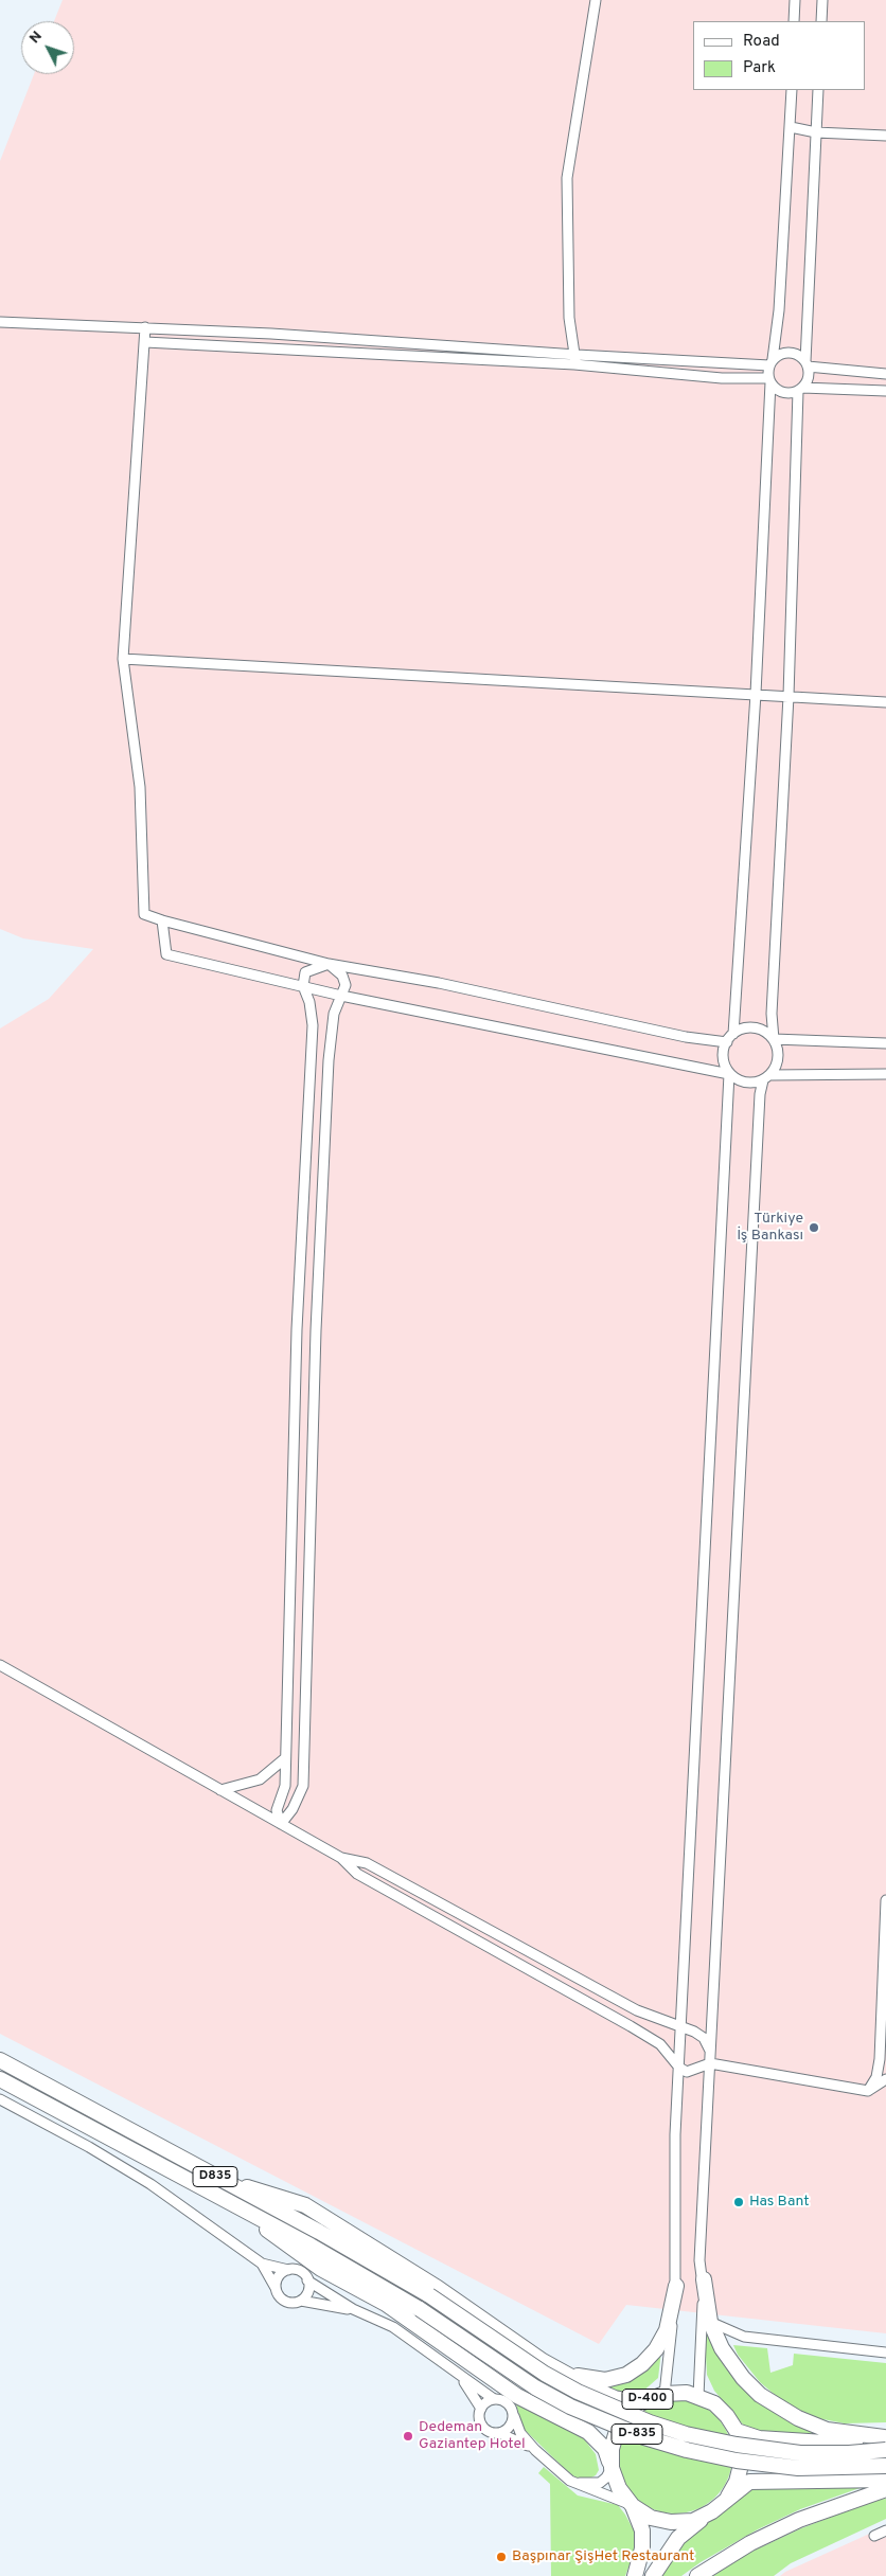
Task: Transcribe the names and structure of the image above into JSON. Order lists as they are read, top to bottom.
{
  "streets": {
    "highway": ["D835", "D-400", "D-835"]
  },
  "crossings": [
    ["D835", "D-835"]
  ],
  "places": [
    "Türkiye İş Bankası",
    "Has Bant",
    "Dedeman Gaziantep Hotel",
    "Başpınar ŞişHet Restaurant"
  ],
  "legend": ["Road", "Park"],
  "north": "top left"
}
